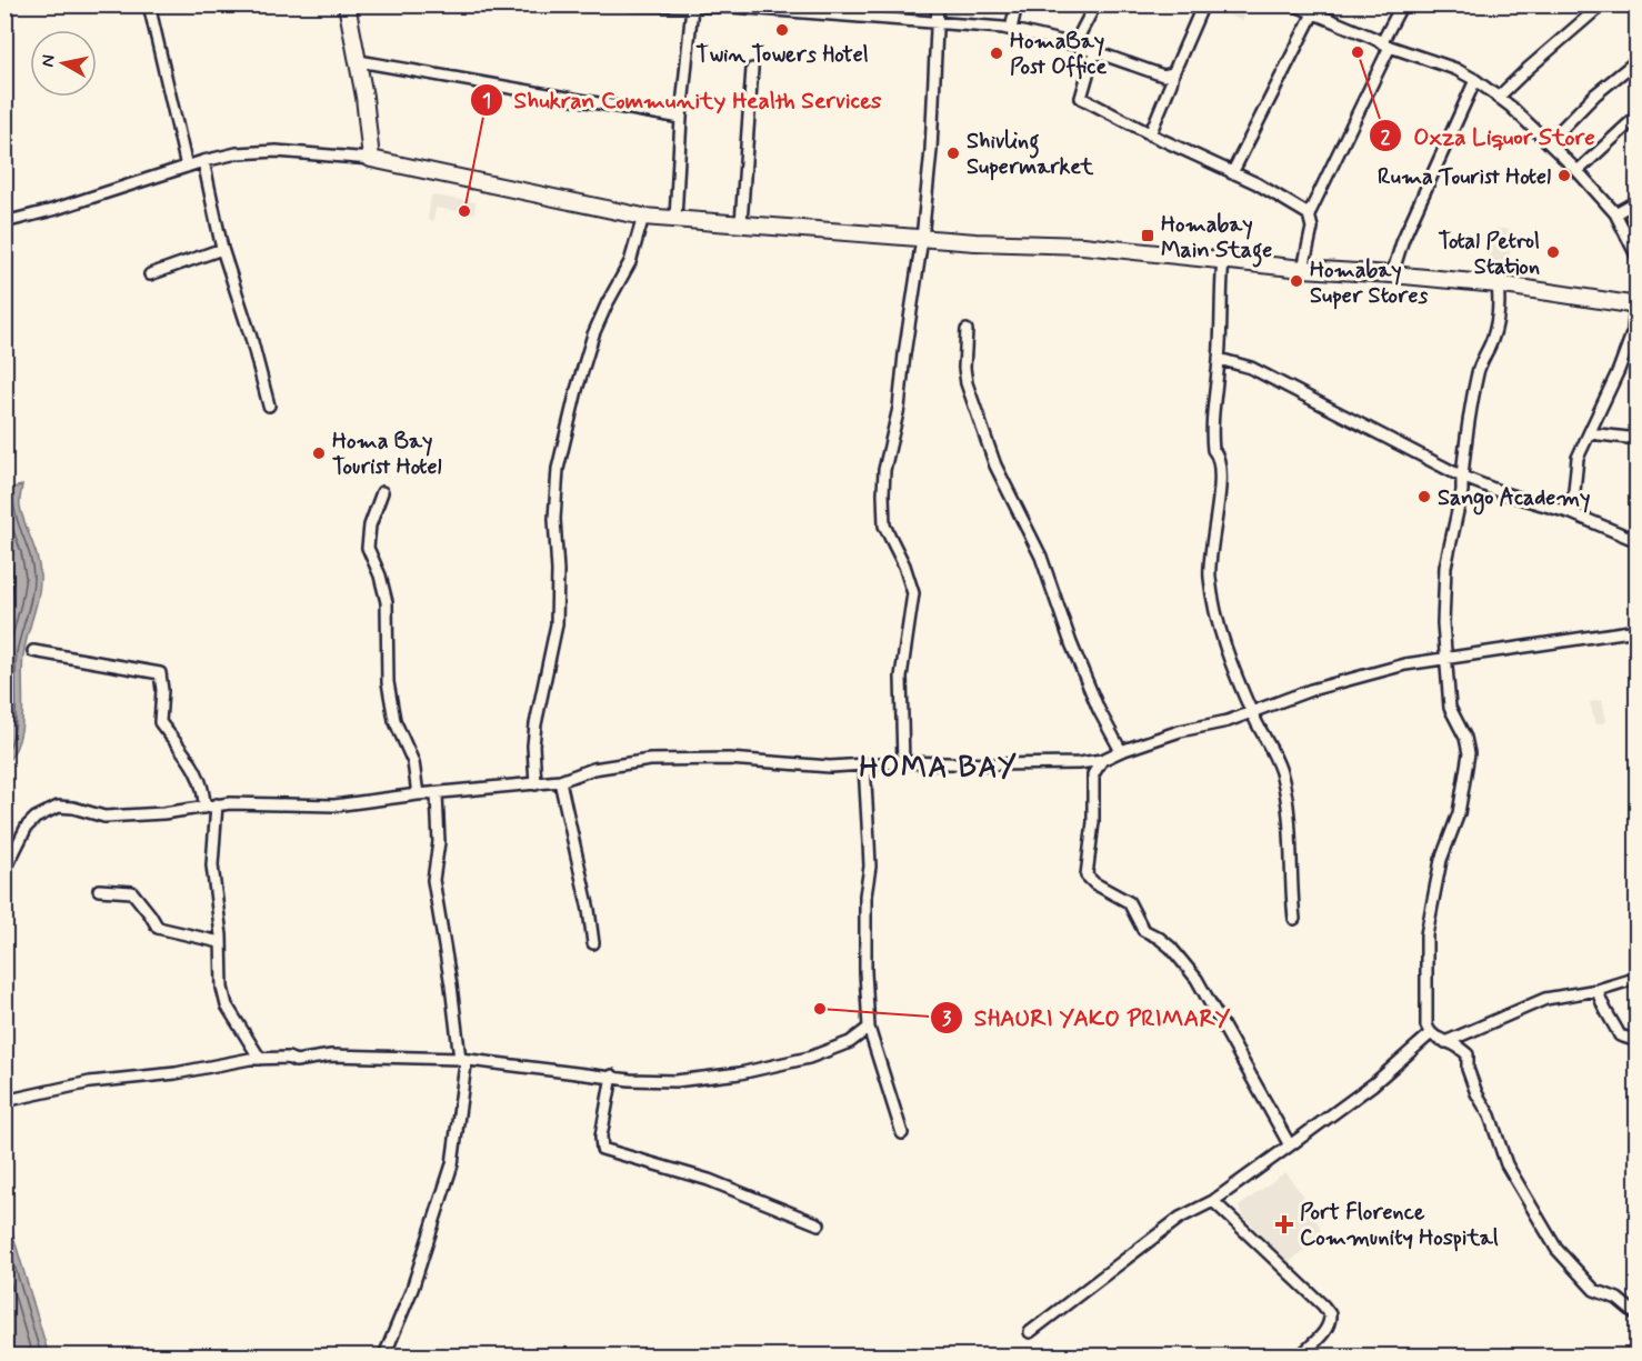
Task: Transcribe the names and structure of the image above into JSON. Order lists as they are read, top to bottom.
{
  "districts": ["HOMA BAY"],
  "places": {
    "other": [
      "Twin Towers Hotel",
      "Oxza Liquor Store",
      "HomaBay Post Office",
      "Shivling Supermarket",
      "Ruma Tourist Hotel",
      "Shukran Community Health Services",
      "Total Petrol Station",
      "Homabay Super Stores",
      "Homa Bay Tourist Hotel",
      "Sango Academy",
      "SHAURI YAKO PRIMARY"
    ],
    "transit": ["Homabay Main Stage"],
    "health": ["Port Florence Community Hospital"]
  },
  "north": "left"
}
